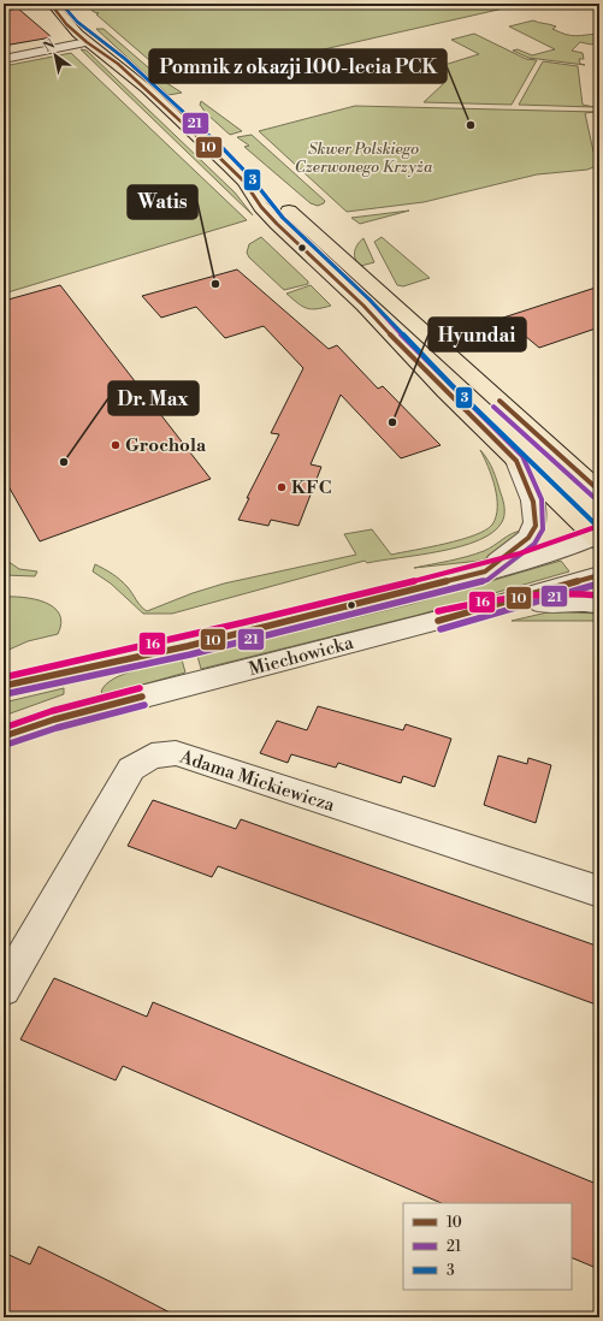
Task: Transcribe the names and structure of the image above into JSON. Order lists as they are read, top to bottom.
{
  "streets": {
    "street": ["Miechowicka", "Adama Mickiewicza"]
  },
  "parks": ["Skwer Polskiego Czerwonego Krzyża"],
  "places": [
    "Pomnik z okazji 100-lecia PCK",
    "Watis",
    "Hyundai",
    "Grochola",
    "Dr. Max",
    "KFC"
  ],
  "lines": [
    "transit line 10",
    "transit line 21",
    "transit line 3",
    "transit line 16"
  ],
  "legend": ["10", "21", "3"],
  "north": "top left"
}
